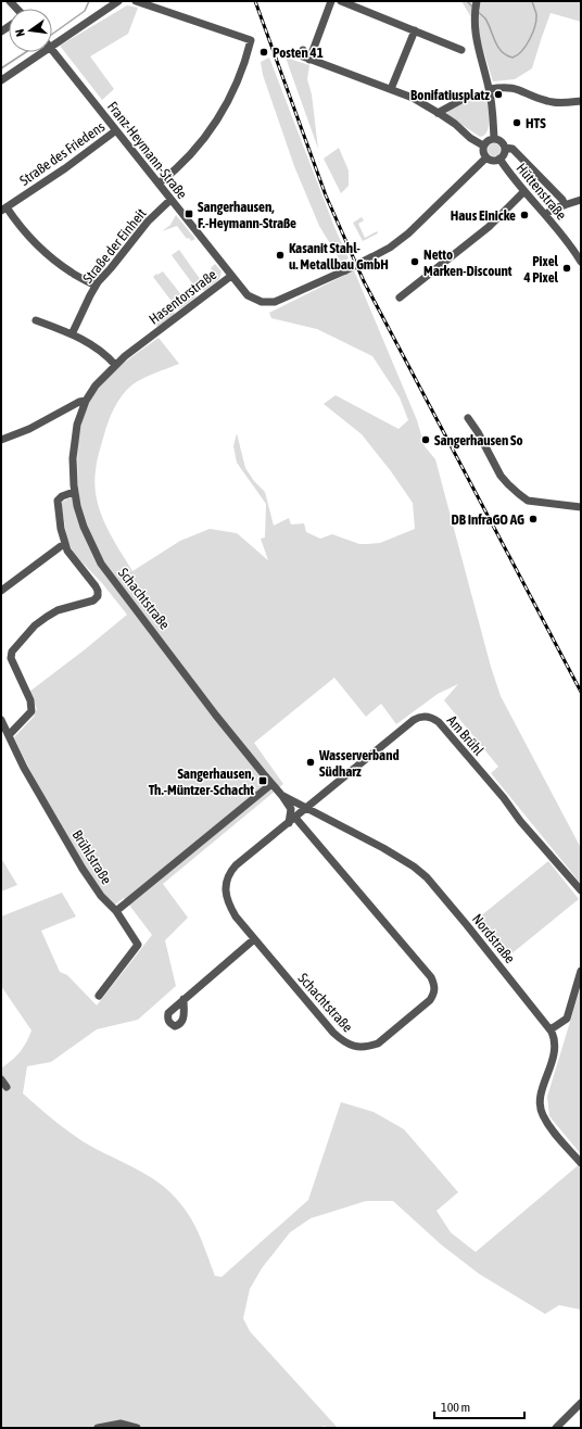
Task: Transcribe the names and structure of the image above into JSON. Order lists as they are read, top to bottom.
{
  "streets": {
    "street": [
      "Franz-Heymann-Straße",
      "Straße des Friedens",
      "Hüttenstraße",
      "Straße der Einheit",
      "Hasentorstraße",
      "Schachtstraße",
      "Am Brühl",
      "Brühlstraße",
      "Nordstraße"
    ]
  },
  "crossings": [
    ["Franz-Heymann-Straße", "Straße des Friedens"],
    ["Franz-Heymann-Straße", "Straße der Einheit"],
    ["Franz-Heymann-Straße", "Hasentorstraße"],
    ["Hüttenstraße", "Hasentorstraße"],
    ["Hasentorstraße", "Schachtstraße"],
    ["Schachtstraße", "Am Brühl"],
    ["Schachtstraße", "Nordstraße"],
    ["Am Brühl", "Nordstraße"]
  ],
  "places": {
    "other": [
      "Posten 41",
      "Bonifatiusplatz",
      "HTS",
      "Haus Einicke",
      "Kasanit Stahl- u. Metallbau GmbH",
      "Netto Marken-Discount",
      "Pixel 4 Pixel",
      "Sangerhausen So",
      "DB InfraGO AG",
      "Wasserverband Südharz"
    ],
    "transit": ["Sangerhausen, F.-Heymann-Straße", "Sangerhausen, Th.-Müntzer-Schacht"]
  },
  "scale_bar": "100 m",
  "north": "left"
}
